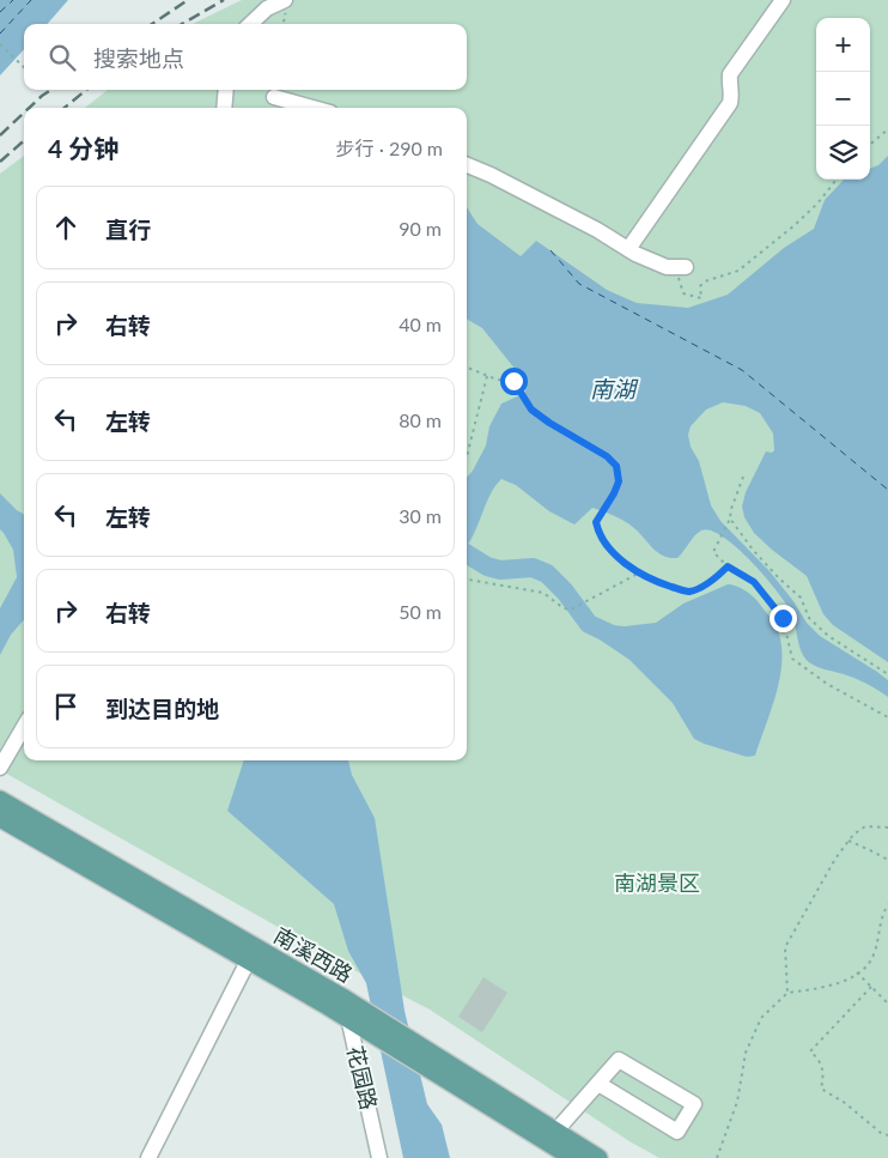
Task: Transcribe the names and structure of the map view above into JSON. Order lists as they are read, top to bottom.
{
  "streets": {
    "main road": ["南溪西路"],
    "street": ["花园路"]
  },
  "crossings": [
    ["南溪西路", "花园路"]
  ],
  "water": ["南湖"],
  "parks": ["南湖景区"],
  "page": {
    "map_buttons": ["+", "−"],
    "search": "搜索地点",
    "heading": ["4 分钟", "步行 · 290 m"],
    "list": [
      ["直行", "90 m"],
      ["右转", "40 m"],
      ["左转", "80 m"],
      ["左转", "30 m"],
      ["右转", "50 m"],
      "到达目的地"
    ]
  }
}
